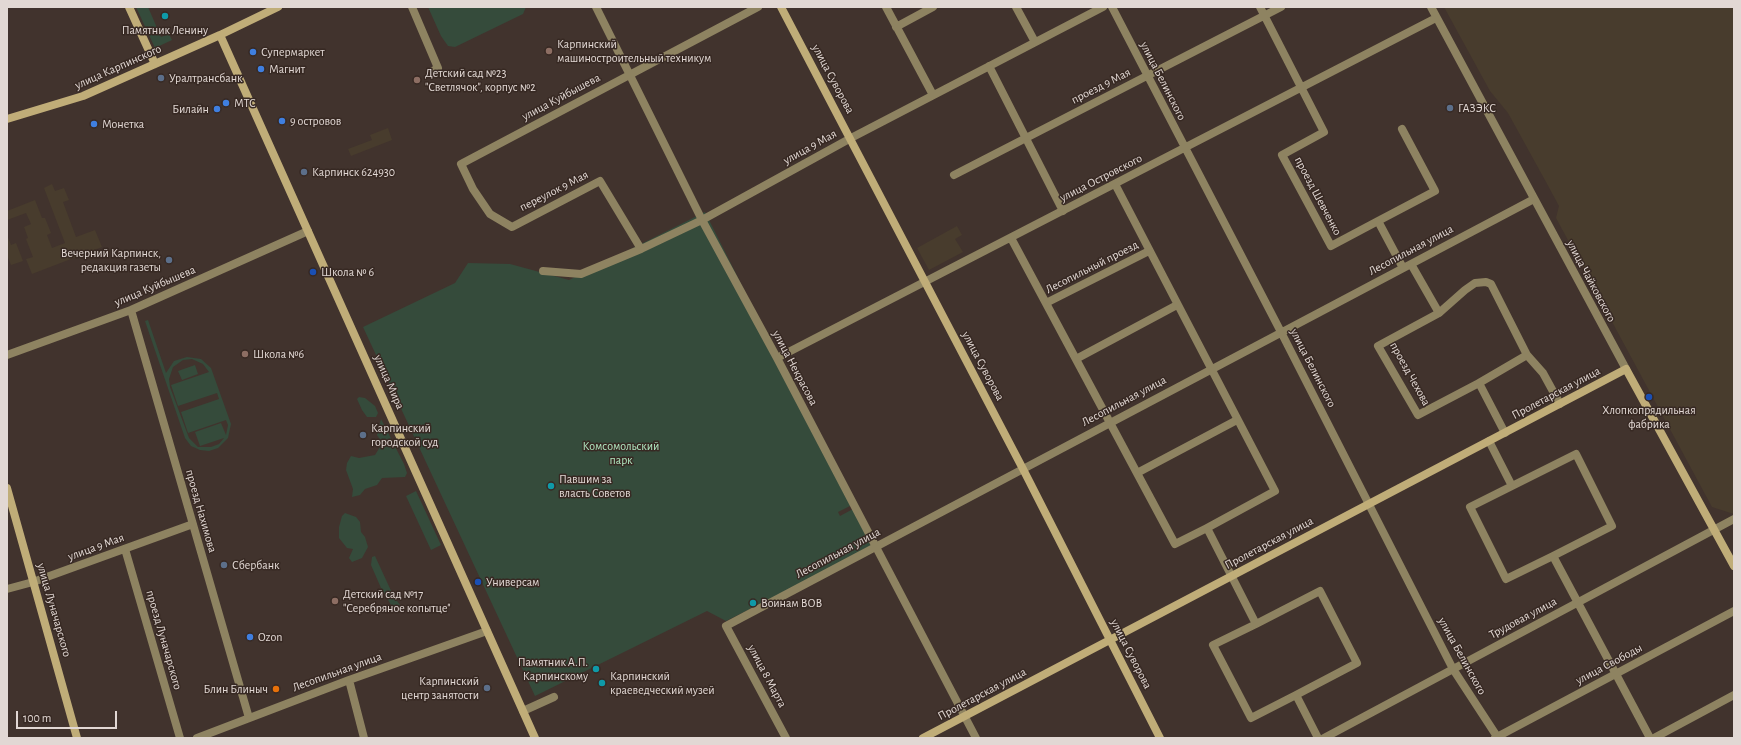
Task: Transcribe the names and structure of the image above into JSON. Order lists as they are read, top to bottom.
{
  "streets": {
    "main road": [
      "улица Карпинского",
      "улица Суворова",
      "улица Чайковского",
      "улица Мира",
      "Пролетарская улица",
      "улица Луначарского"
    ],
    "street": [
      "улица Белинского",
      "проезд 9 Мая",
      "улица Куйбышева",
      "улица 9 Мая",
      "улица Островского",
      "переулок 9 Мая",
      "проезд Шевченко",
      "Лесопильная улица",
      "Лесопильный проезд",
      "улица Некрасова",
      "проезд Чехова",
      "проезд Нахимова",
      "Трудовая улица",
      "проезд Луначарского",
      "улица Свободы",
      "улица 8 Марта"
    ]
  },
  "crossings": [
    ["улица Карпинского", "улица Мира"],
    ["улица Суворова", "улица 9 Мая"],
    ["улица Суворова", "улица Островского"],
    ["улица Суворова", "Лесопильная улица"],
    ["улица Суворова", "Пролетарская улица"],
    ["улица Белинского", "проезд 9 Мая"],
    ["улица Белинского", "улица Островского"],
    ["улица Белинского", "Лесопильная улица"],
    ["улица Белинского", "Пролетарская улица"],
    ["улица Белинского", "Трудовая улица"],
    ["улица Белинского", "улица Свободы"],
    ["улица Куйбышева", "переулок 9 Мая"],
    ["улица Куйбышева", "улица Некрасова"],
    ["улица Куйбышева", "улица Мира"],
    ["улица Куйбышева", "проезд Нахимова"],
    ["улица 9 Мая", "переулок 9 Мая"],
    ["улица 9 Мая", "улица Некрасова"],
    ["улица 9 Мая", "проезд Нахимова"],
    ["улица 9 Мая", "улица Луначарского"],
    ["улица 9 Мая", "проезд Луначарского"],
    ["улица Островского", "проезд Шевченко"],
    ["улица Островского", "Лесопильный проезд"],
    ["улица Островского", "улица Чайковского"],
    ["улица Островского", "улица Некрасова"],
    ["Лесопильная улица", "Лесопильный проезд"],
    ["Лесопильная улица", "улица Чайковского"],
    ["Лесопильная улица", "улица Некрасова"],
    ["Лесопильная улица", "улица Мира"],
    ["Лесопильная улица", "проезд Нахимова"],
    ["Лесопильная улица", "улица 8 Марта"],
    ["улица Чайковского", "Пролетарская улица"],
    ["улица Чайковского", "Трудовая улица"],
    ["улица Некрасова", "Пролетарская улица"]
  ],
  "parks": ["Комсомольский парк"],
  "places": [
    "Памятник Ленину",
    "Карпинский машиностроительный техникум",
    "Супермаркет",
    "Магнит",
    "Уралтрансбанк",
    "Детский сад №23 \"Светлячок\", корпус №2",
    "МТС",
    "ГАЗЭКС",
    "Билайн",
    "9 островов",
    "Монетка",
    "Карпинск 624930",
    "Вечерний Карпинск, редакция газеты",
    "Школа № 6",
    "Школа №6",
    "Хлопкопрядильная фабрика",
    "Карпинский городской суд",
    "Павшим за власть Советов",
    "Сбербанк",
    "Универсам",
    "Детский сад №17 \"Серебряное копытце\"",
    "Воинам ВОВ",
    "Ozon",
    "Памятник А.П. Карпинскому",
    "Карпинский краеведческий музей",
    "Карпинский центр занятости",
    "Блин Блиныч"
  ],
  "scale_bar": "100 m"
}
